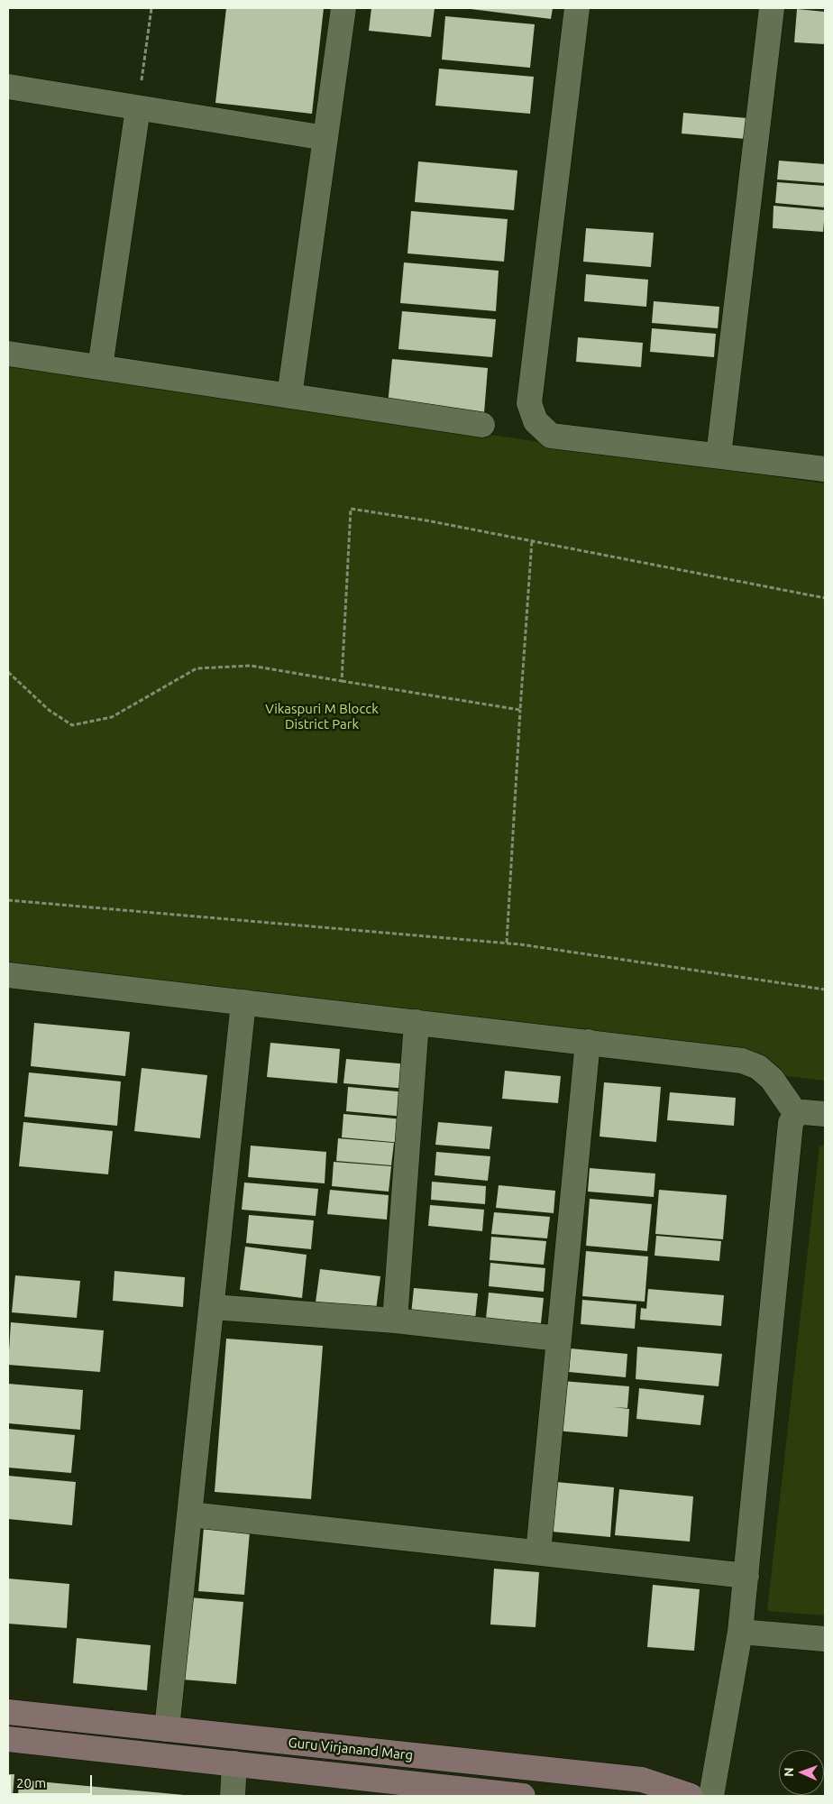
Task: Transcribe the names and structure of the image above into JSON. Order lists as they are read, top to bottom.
{
  "streets": {
    "street": ["Guru Virjanand Marg"]
  },
  "parks": ["Vikaspuri M Blocck District Park"],
  "scale_bar": "20 m",
  "north": "left"
}
